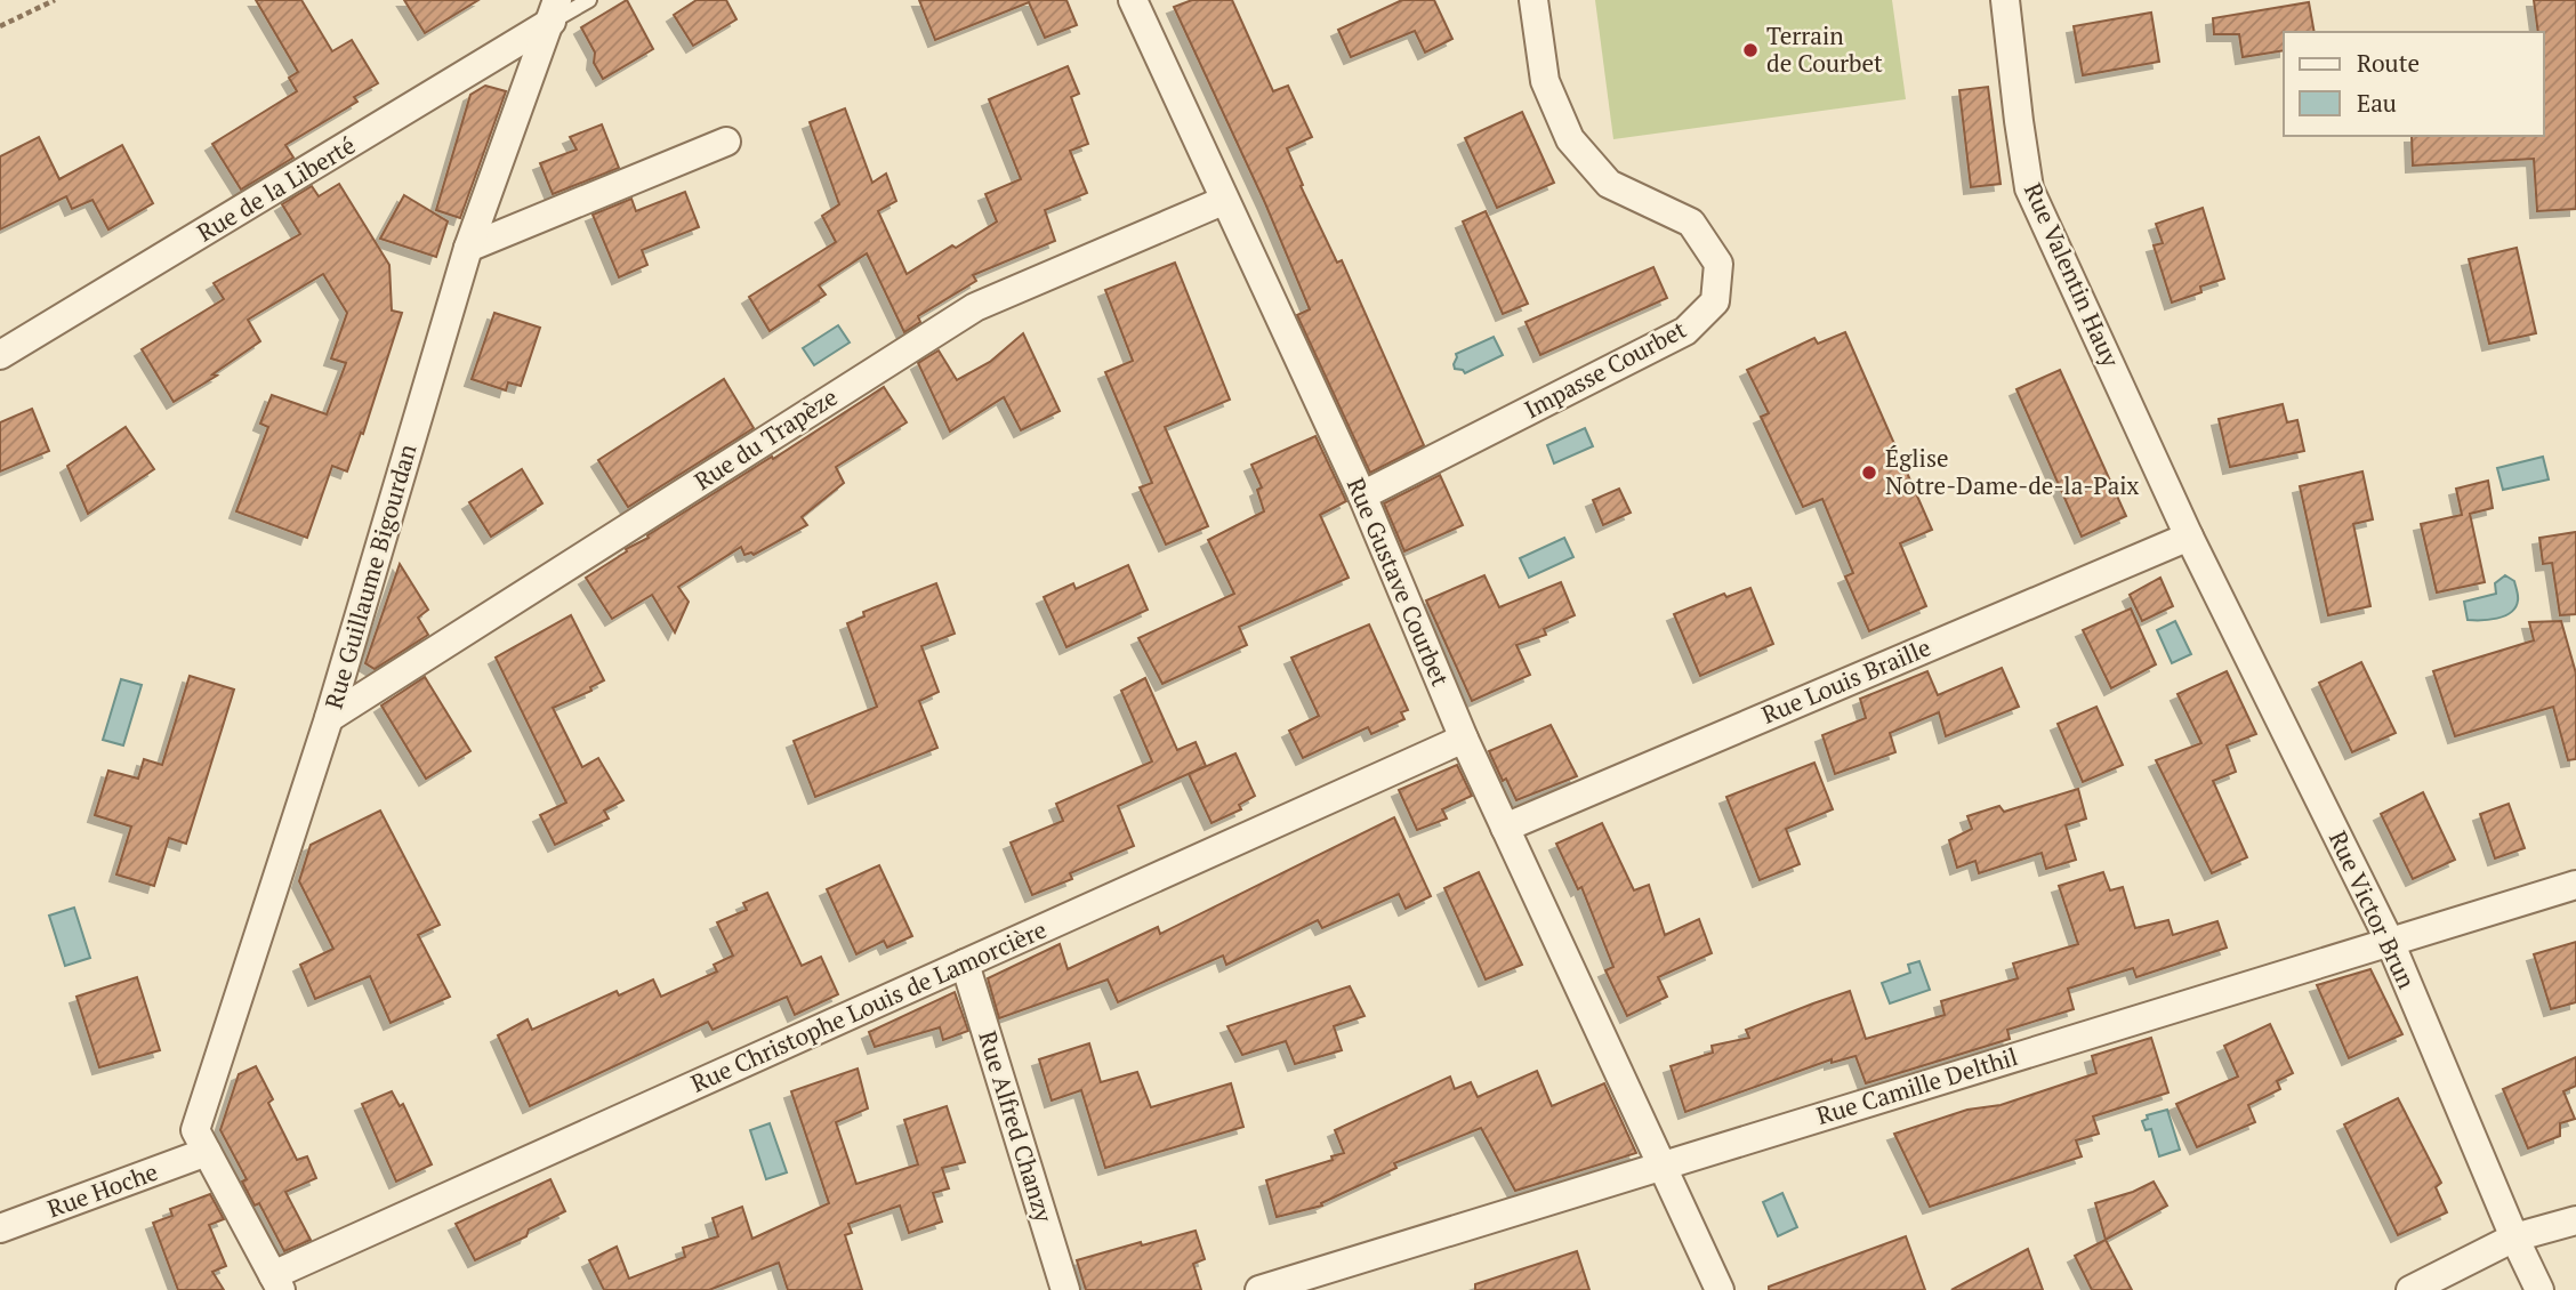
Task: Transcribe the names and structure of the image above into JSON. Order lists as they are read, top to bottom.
{
  "streets": {
    "street": [
      "Rue de la Liberté",
      "Rue Valentin Hauy",
      "Impasse Courbet",
      "Rue du Trapèze",
      "Rue Guillaume Bigourdan",
      "Rue Gustave Courbet",
      "Rue Louis Braille",
      "Rue Victor Brun",
      "Rue Christophe Louis de Lamorcière",
      "Rue Camille Delthil",
      "Rue Alfred Chanzy",
      "Rue Hoche"
    ]
  },
  "crossings": [
    ["Rue de la Liberté", "Rue Guillaume Bigourdan"],
    ["Rue Valentin Hauy", "Rue Louis Braille"],
    ["Rue Valentin Hauy", "Rue Victor Brun"],
    ["Impasse Courbet", "Rue Gustave Courbet"],
    ["Rue du Trapèze", "Rue Guillaume Bigourdan"],
    ["Rue du Trapèze", "Rue Gustave Courbet"],
    ["Rue Guillaume Bigourdan", "Rue Christophe Louis de Lamorcière"],
    ["Rue Guillaume Bigourdan", "Rue Hoche"],
    ["Rue Gustave Courbet", "Rue Louis Braille"],
    ["Rue Gustave Courbet", "Rue Christophe Louis de Lamorcière"],
    ["Rue Gustave Courbet", "Rue Camille Delthil"],
    ["Rue Louis Braille", "Rue Victor Brun"],
    ["Rue Victor Brun", "Rue Camille Delthil"],
    ["Rue Christophe Louis de Lamorcière", "Rue Alfred Chanzy"]
  ],
  "places": ["Terrain de Courbet", "Église Notre-Dame-de-la-Paix"],
  "legend": ["Route", "Eau"]
}
